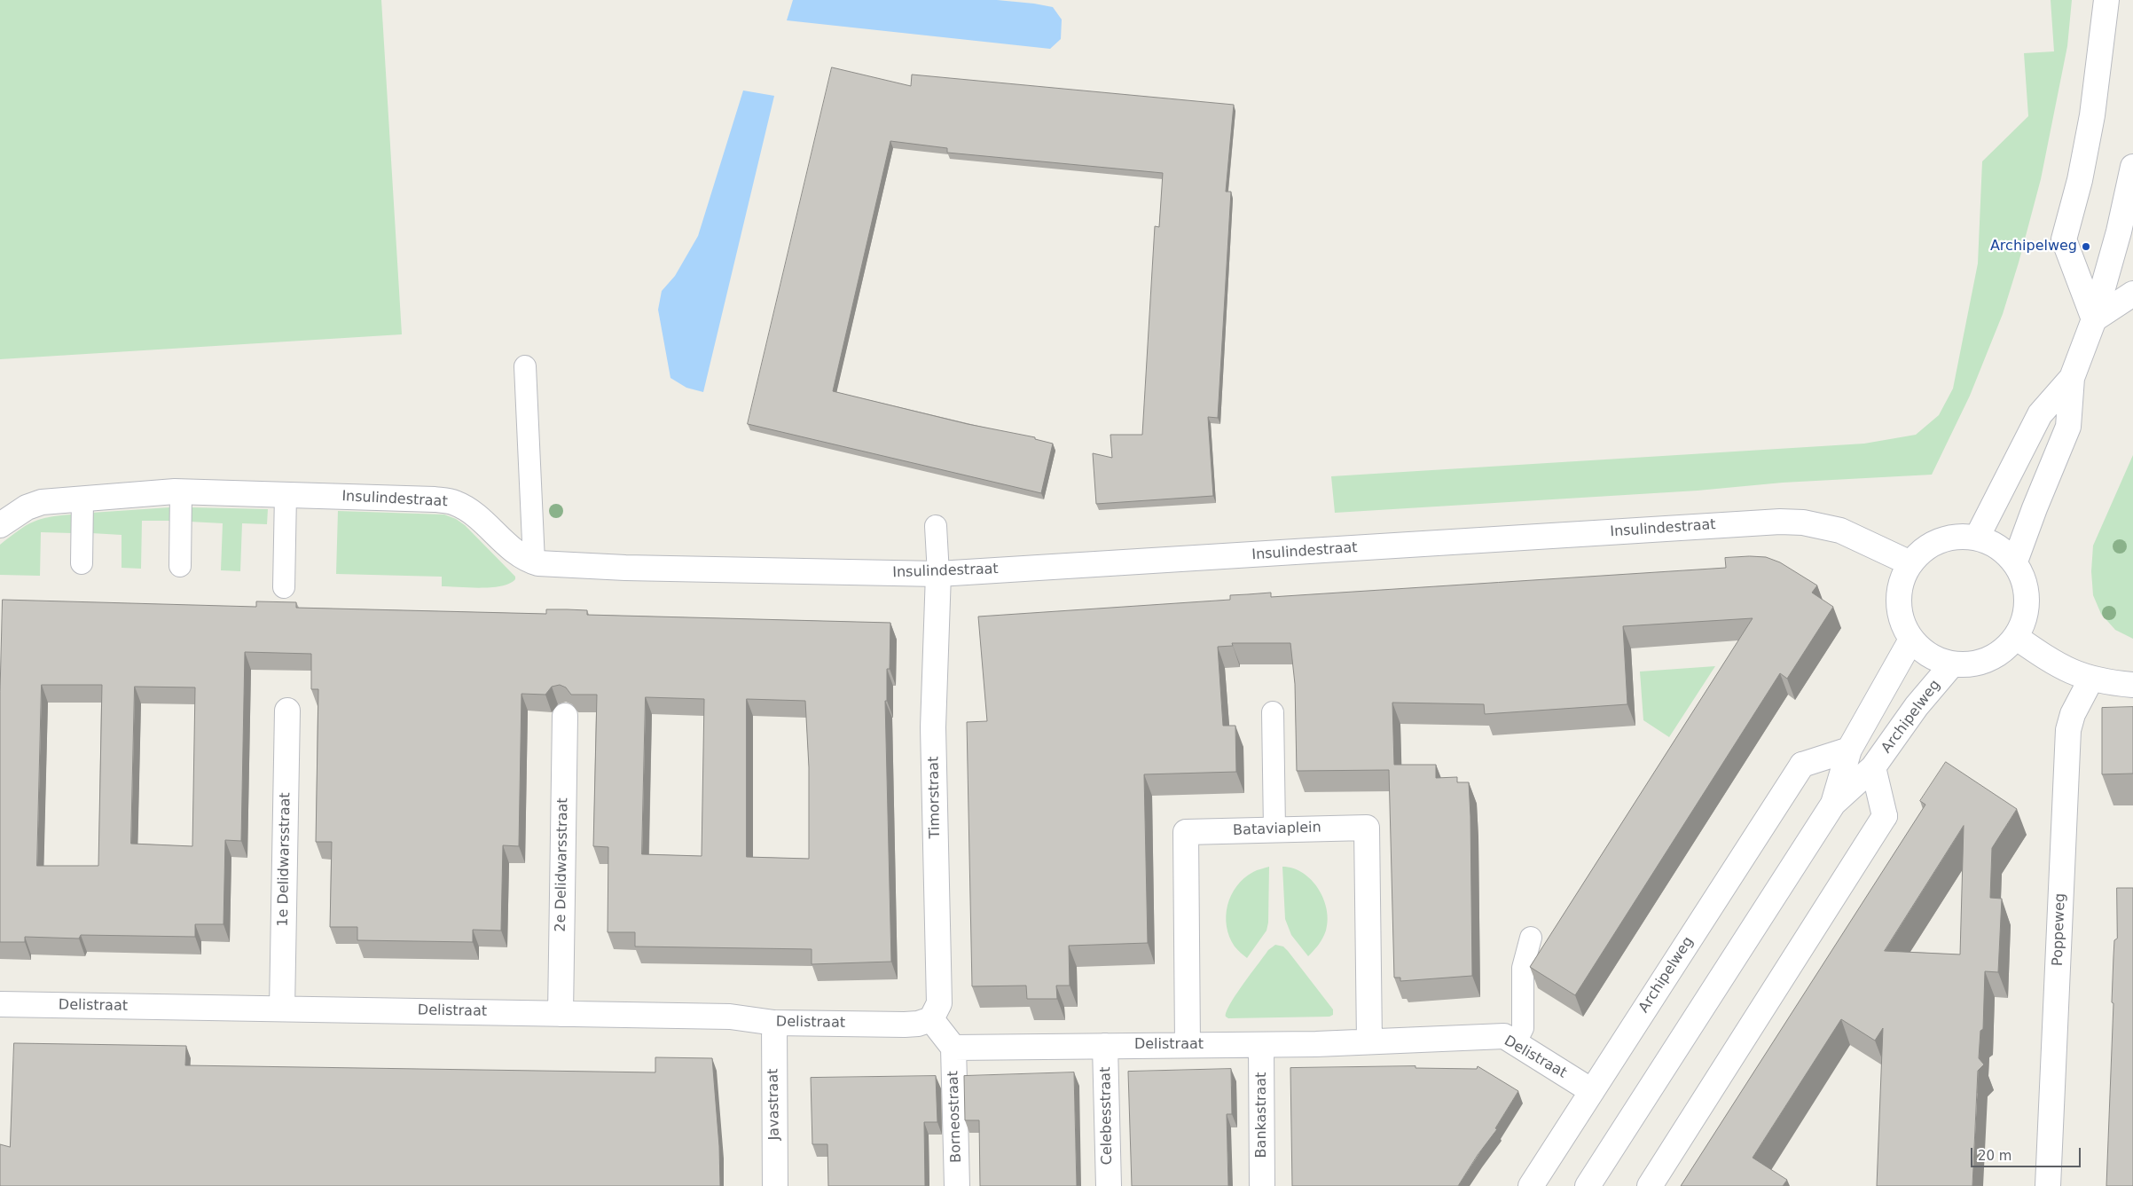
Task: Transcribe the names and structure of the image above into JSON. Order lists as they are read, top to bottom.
{
  "streets": {
    "street": [
      "Insulindestraat",
      "Archipelweg",
      "Timorstraat",
      "Bataviaplein",
      "1e Delidwarsstraat",
      "2e Delidwarsstraat",
      "Poppeweg",
      "Delistraat",
      "Javastraat",
      "Bankastraat",
      "Celebesstraat",
      "Borneostraat"
    ]
  },
  "crossings": [
    ["Insulindestraat", "Archipelweg"],
    ["Insulindestraat", "Timorstraat"],
    ["Archipelweg", "Delistraat"],
    ["Timorstraat", "Delistraat"],
    ["Bataviaplein", "Delistraat"],
    ["1e Delidwarsstraat", "Delistraat"],
    ["2e Delidwarsstraat", "Delistraat"],
    ["Delistraat", "Javastraat"],
    ["Delistraat", "Bankastraat"],
    ["Delistraat", "Celebesstraat"],
    ["Delistraat", "Borneostraat"]
  ],
  "places": ["Archipelweg"],
  "scale_bar": "20 m"
}
